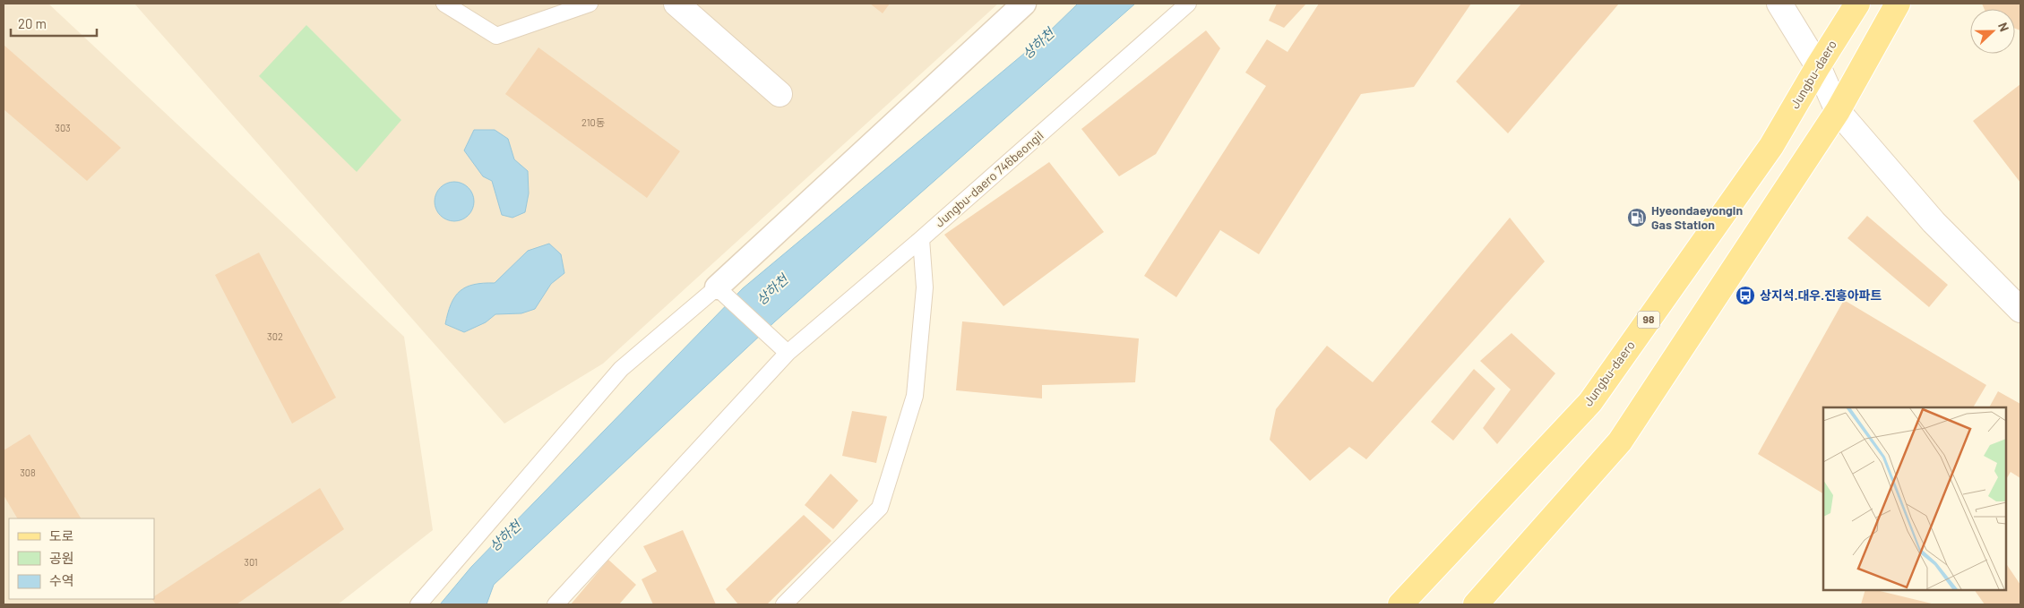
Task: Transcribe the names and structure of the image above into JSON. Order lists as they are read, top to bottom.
{
  "streets": {
    "main road": ["Jungbu-daero", "98"],
    "lane": ["Jungbu-daero 746beongil"]
  },
  "water": ["상하천"],
  "places": {
    "fuel station": ["Hyeondaeyongin Gas Station"],
    "bus stop": ["상지석.대우.진흥아파트"]
  },
  "house_numbers": [
    "210동",
    "303",
    "302",
    "308",
    "301"
  ],
  "legend": ["도로", "공원", "수역"],
  "scale_bar": "20 m",
  "north": "right"
}
